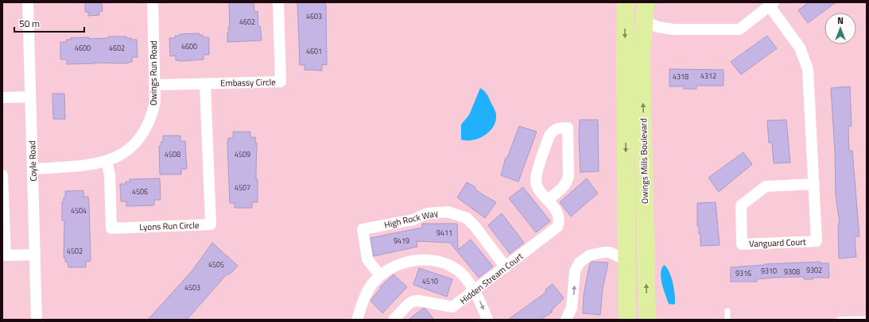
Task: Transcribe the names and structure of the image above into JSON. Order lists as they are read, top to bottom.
{
  "streets": {
    "main road": ["Owings Mills Boulevard"],
    "street": [
      "Owings Run Road",
      "Embassy Circle",
      "Coyle Road",
      "High Rock Way",
      "Lyons Run Circle",
      "Vanguard Court",
      "Hidden Stream Court"
    ]
  },
  "crossings": [
    ["Owings Run Road", "Embassy Circle"],
    ["Owings Run Road", "Coyle Road"],
    ["Owings Run Road", "Lyons Run Circle"],
    ["Embassy Circle", "Lyons Run Circle"],
    ["High Rock Way", "Hidden Stream Court"]
  ],
  "house_numbers": [
    "4603",
    "4602",
    "4600",
    "4600",
    "4602",
    "4601",
    "4312",
    "4318",
    "4508",
    "4509",
    "4507",
    "4506",
    "4504",
    "9411",
    "9419",
    "4502",
    "4505",
    "9302",
    "9310",
    "9308",
    "9316",
    "4510",
    "4503"
  ],
  "scale_bar": "50 m",
  "north": "top"
}
